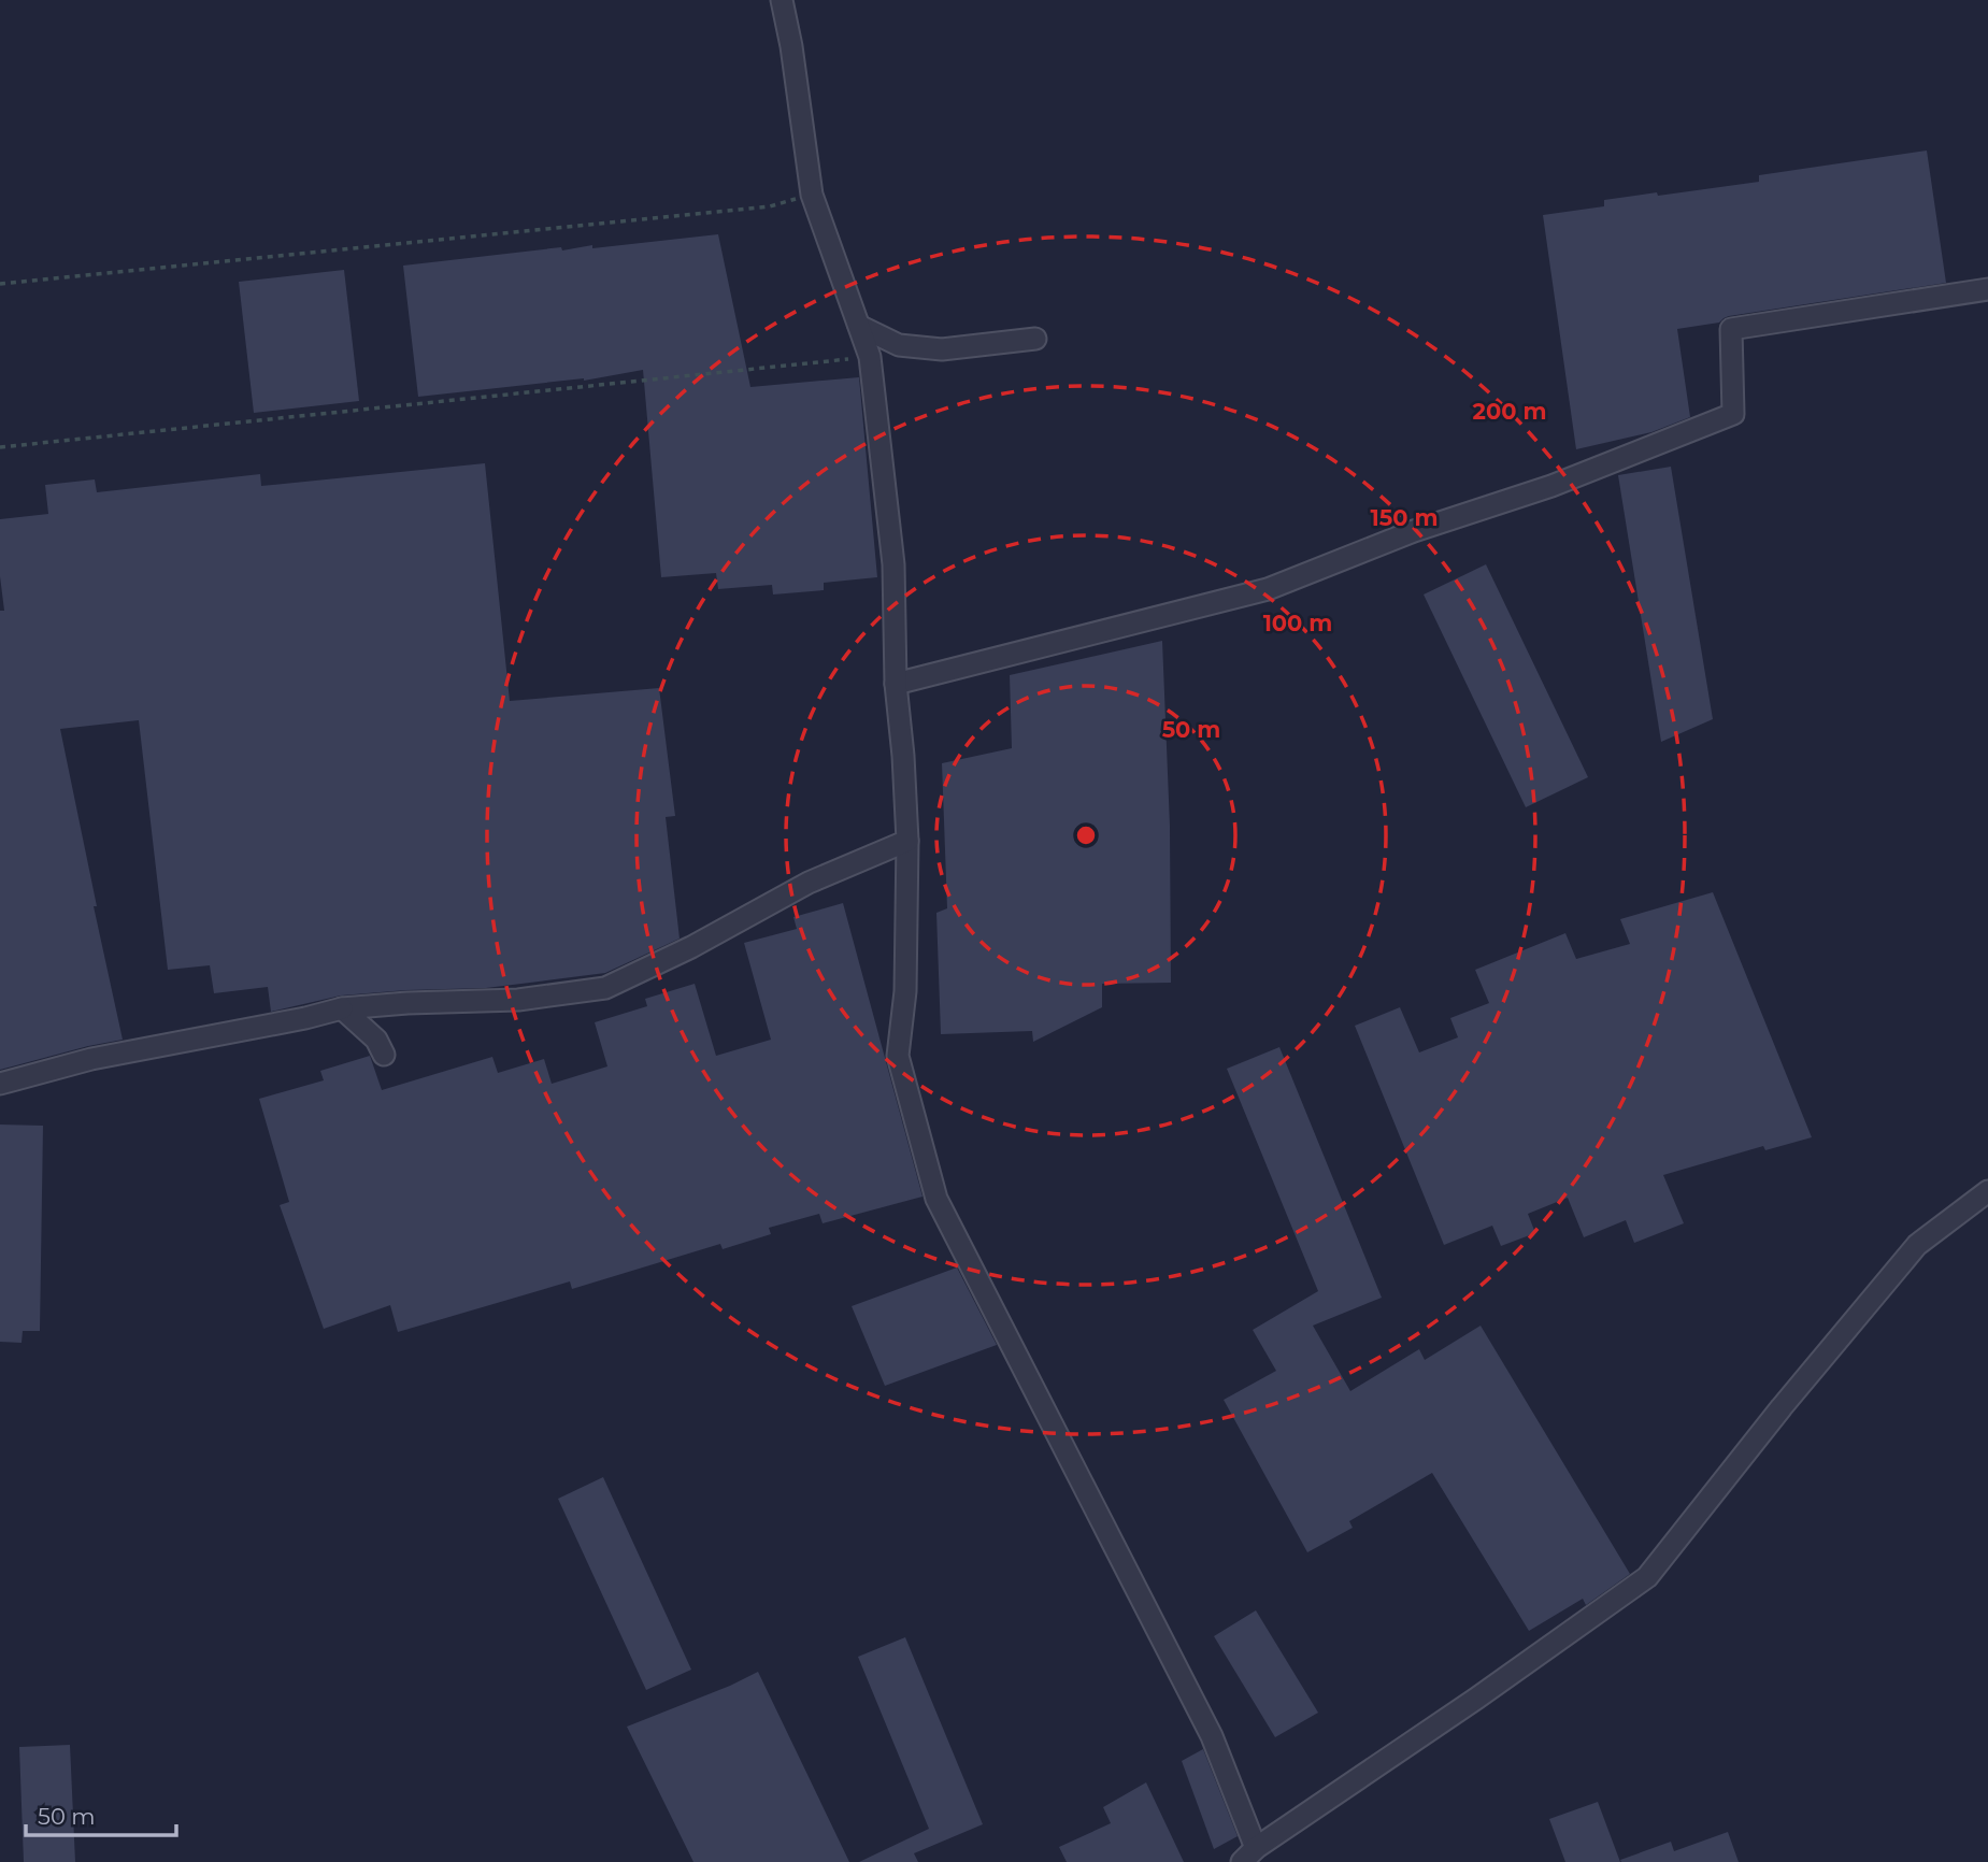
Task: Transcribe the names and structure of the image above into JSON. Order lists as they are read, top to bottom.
{
  "scale_bar": "50 m",
  "rings": [
    "200 m",
    "150 m",
    "100 m",
    "50 m"
  ]
}
